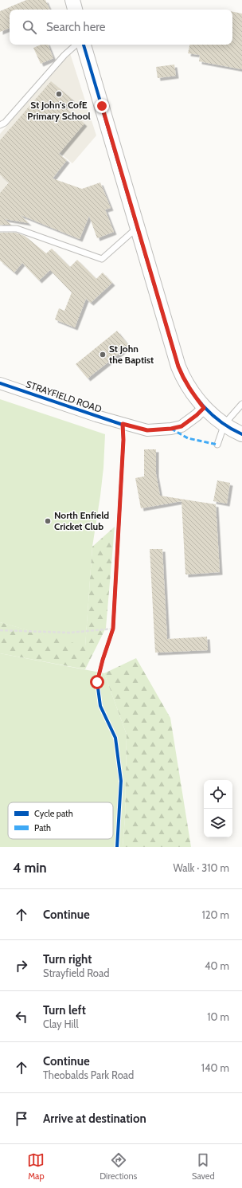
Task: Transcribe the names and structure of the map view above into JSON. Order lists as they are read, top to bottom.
{
  "streets": {
    "street": ["STRAYFIELD ROAD"]
  },
  "places": ["St John's CofE Primary School", "St John the Baptist", "North Enfield Cricket Club"],
  "legend": ["Cycle path", "Path"],
  "page": {
    "search": "Search here",
    "heading": ["4 min", "Walk · 310 m"],
    "list": [
      ["Continue", "120 m"],
      ["Turn right", "Strayfield Road", "40 m"],
      ["Turn left", "Clay Hill", "10 m"],
      ["Continue", "Theobalds Park Road", "140 m"],
      "Arrive at destination"
    ],
    "nav": ["Map", "Directions", "Saved"]
  }
}
